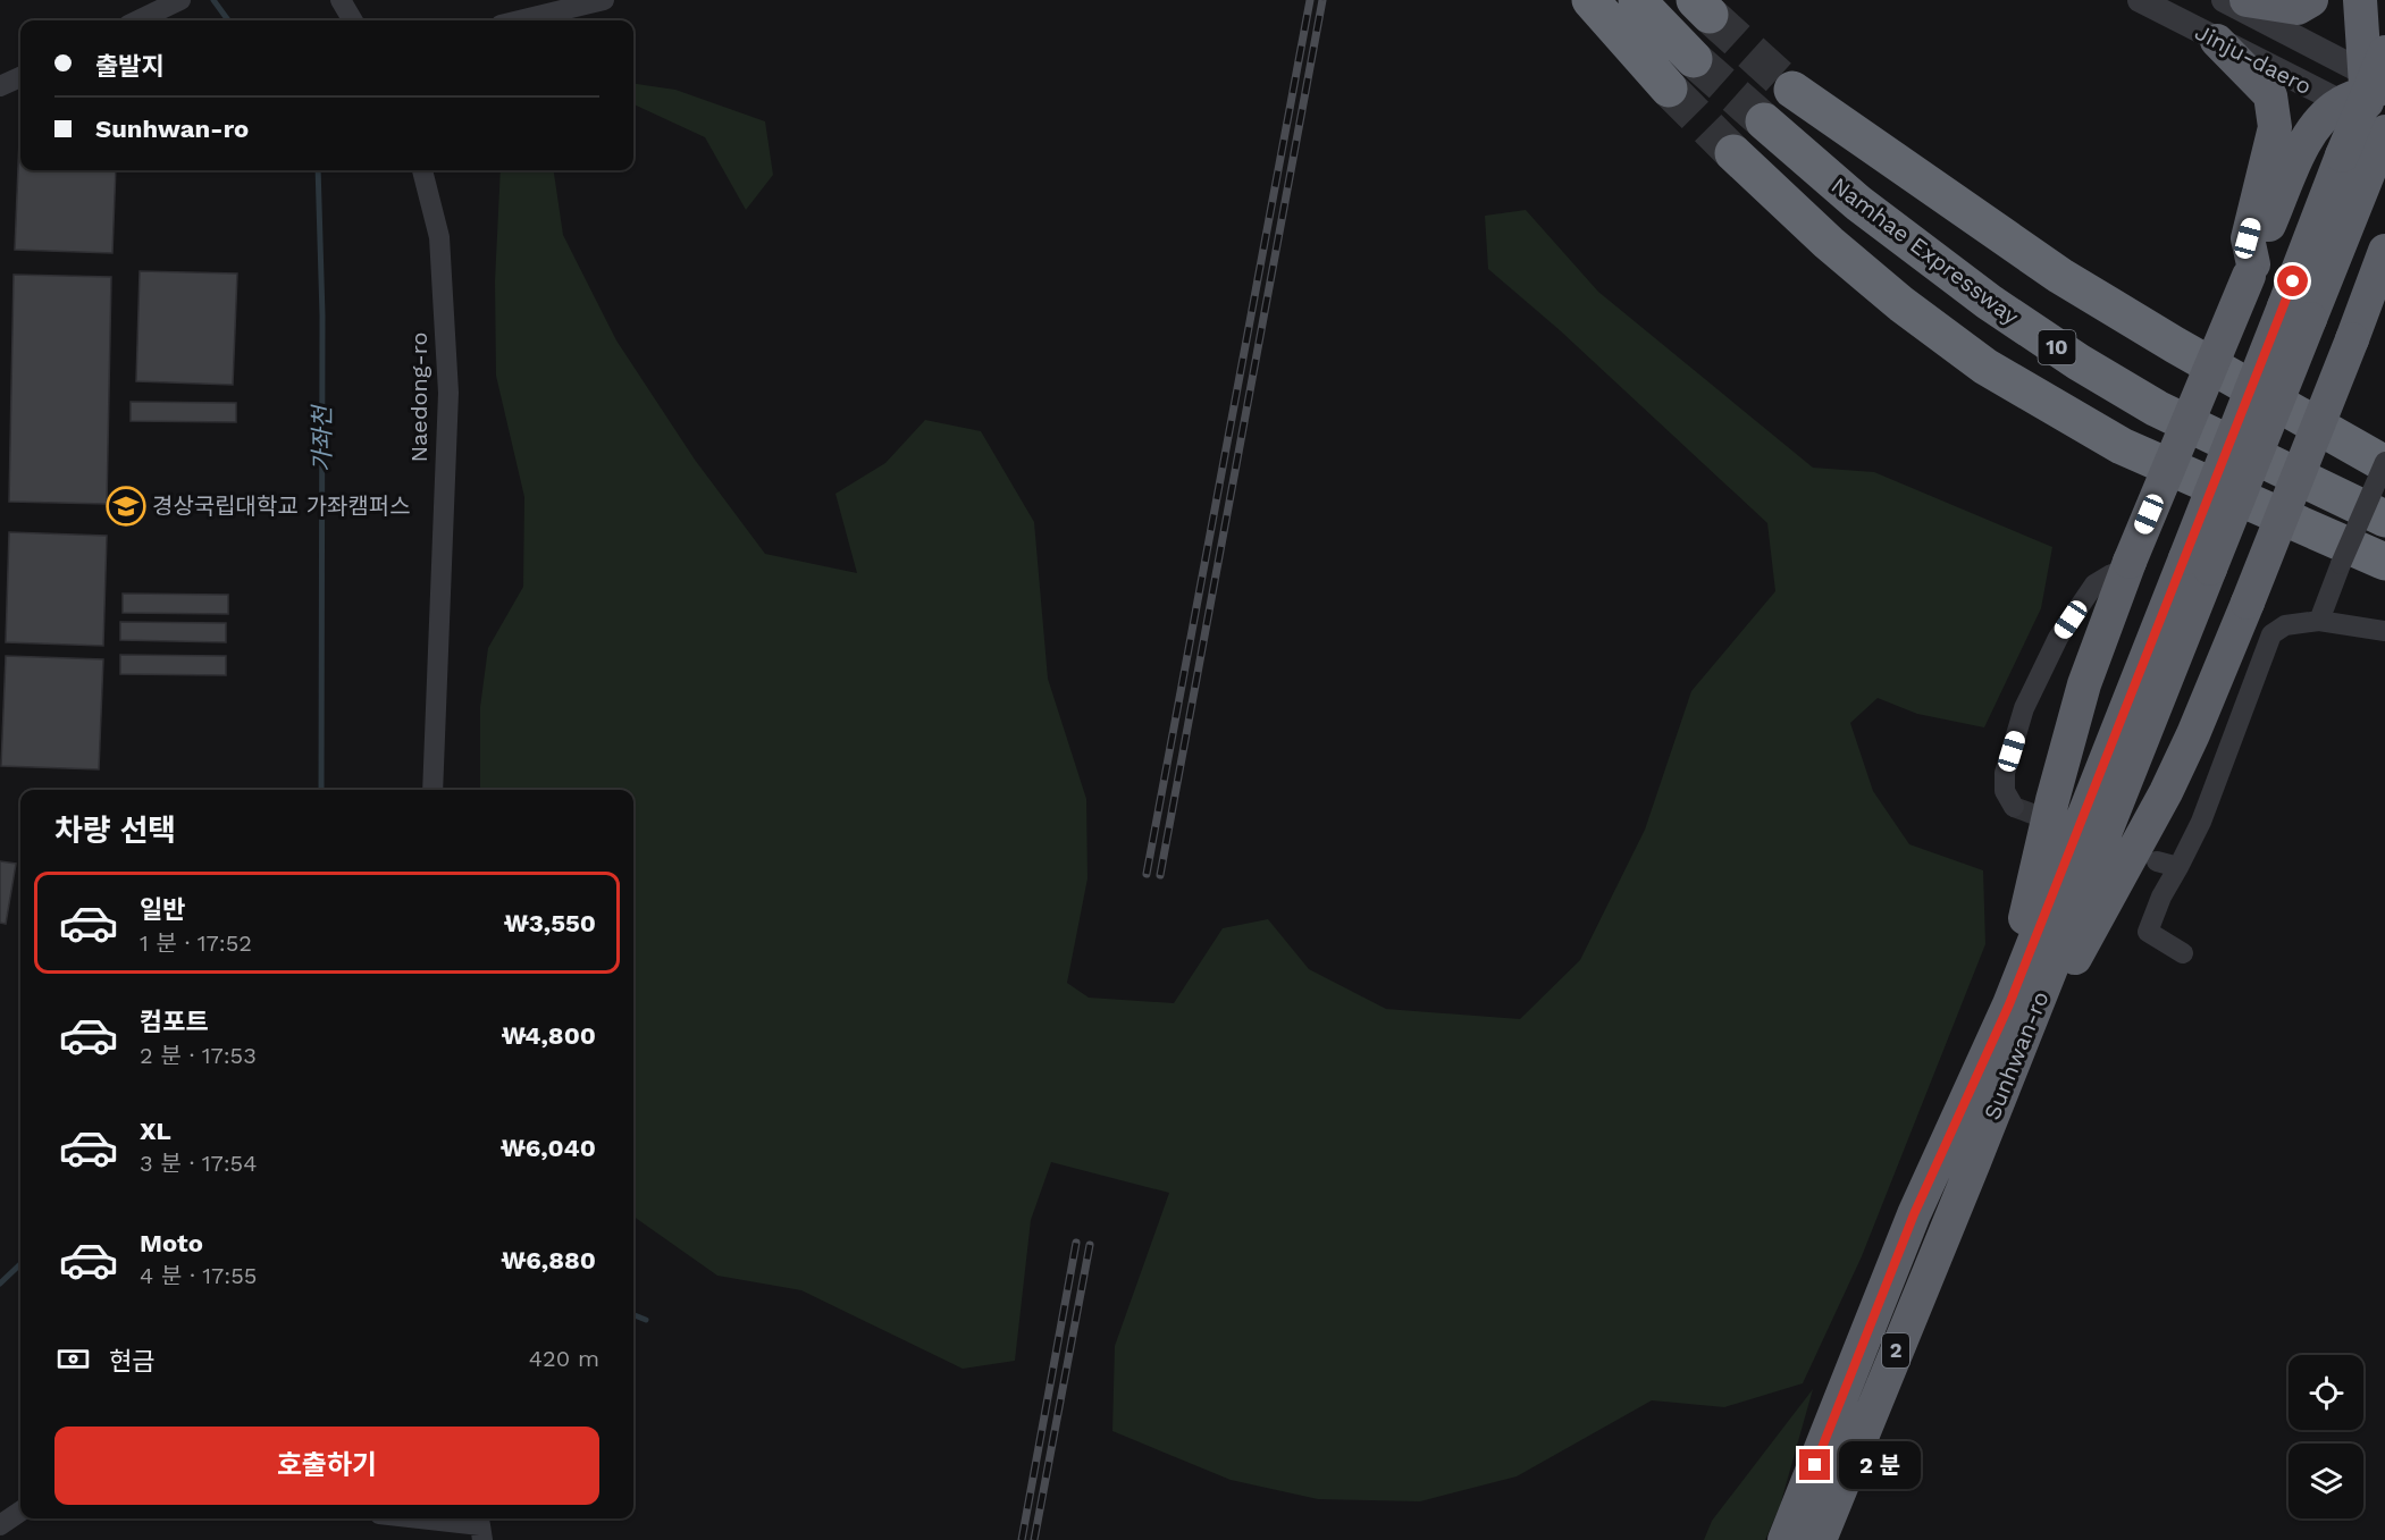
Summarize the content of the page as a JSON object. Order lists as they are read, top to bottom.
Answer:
{
  "streets": {
    "highway": [
      "Namhae Expressway",
      "10",
      "Sunhwan-ro",
      "2"
    ],
    "street": ["Jinju-daero", "Naedong-ro"]
  },
  "water": ["가좌천"],
  "places": {
    "school or university": ["경상국립대학교 가좌캠퍼스"]
  },
  "page": {
    "banner": ["출발지", "Sunhwan-ro"],
    "heading": "차량 선택",
    "list": [
      {
        "name": "일반",
        "note": "1 분 · 17:52",
        "value": "₩3,550"
      },
      {
        "name": "컴포트",
        "note": "2 분 · 17:53",
        "value": "₩4,800"
      },
      {
        "name": "XL",
        "note": "3 분 · 17:54",
        "value": "₩6,040"
      },
      {
        "name": "Moto",
        "note": "4 분 · 17:55",
        "value": "₩6,880"
      }
    ],
    "pay": ["현금", "420 m"],
    "buttons": "호출하기",
    "bubble": "2 분"
  }
}
